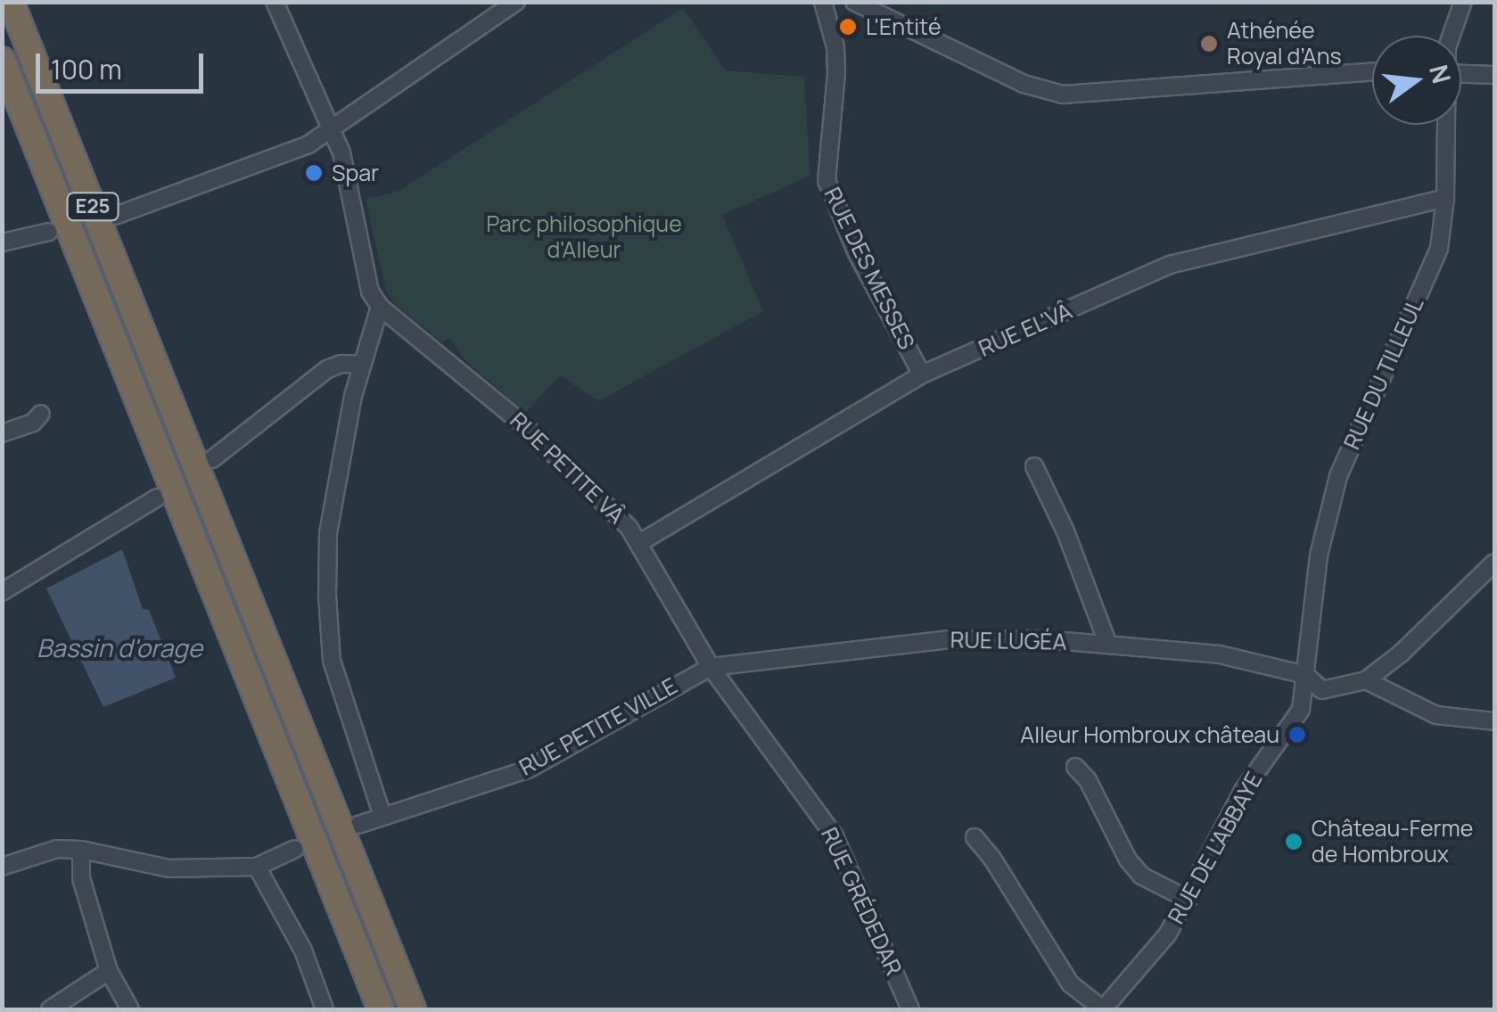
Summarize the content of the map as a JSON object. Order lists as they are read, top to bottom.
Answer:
{
  "streets": {
    "highway": ["E25"],
    "street": [
      "RUE DES MESSES",
      "RUE EL'VÂ",
      "RUE DU TILLEUL",
      "RUE PETITE VÂ",
      "RUE LUGÉA",
      "RUE PETITE VILLE",
      "RUE DE L'ABBAYE",
      "RUE GRÉDEDAR"
    ]
  },
  "crossings": [
    ["RUE DES MESSES", "RUE EL'VÂ"],
    ["RUE EL'VÂ", "RUE DU TILLEUL"],
    ["RUE EL'VÂ", "RUE PETITE VÂ"],
    ["RUE DU TILLEUL", "RUE LUGÉA"],
    ["RUE DU TILLEUL", "RUE DE L'ABBAYE"],
    ["RUE PETITE VÂ", "RUE LUGÉA"],
    ["RUE PETITE VÂ", "RUE PETITE VILLE"],
    ["RUE PETITE VÂ", "RUE GRÉDEDAR"],
    ["RUE LUGÉA", "RUE PETITE VILLE"],
    ["RUE LUGÉA", "RUE DE L'ABBAYE"],
    ["RUE LUGÉA", "RUE GRÉDEDAR"],
    ["RUE PETITE VILLE", "RUE GRÉDEDAR"]
  ],
  "water": ["Bassin d'orage"],
  "parks": ["Parc philosophique d'Alleur"],
  "places": [
    "L'Entité",
    "Athénée Royal d’Ans",
    "Spar",
    "Alleur Hombroux château",
    "Château-Ferme de Hombroux"
  ],
  "scale_bar": "100 m",
  "north": "right"
}
